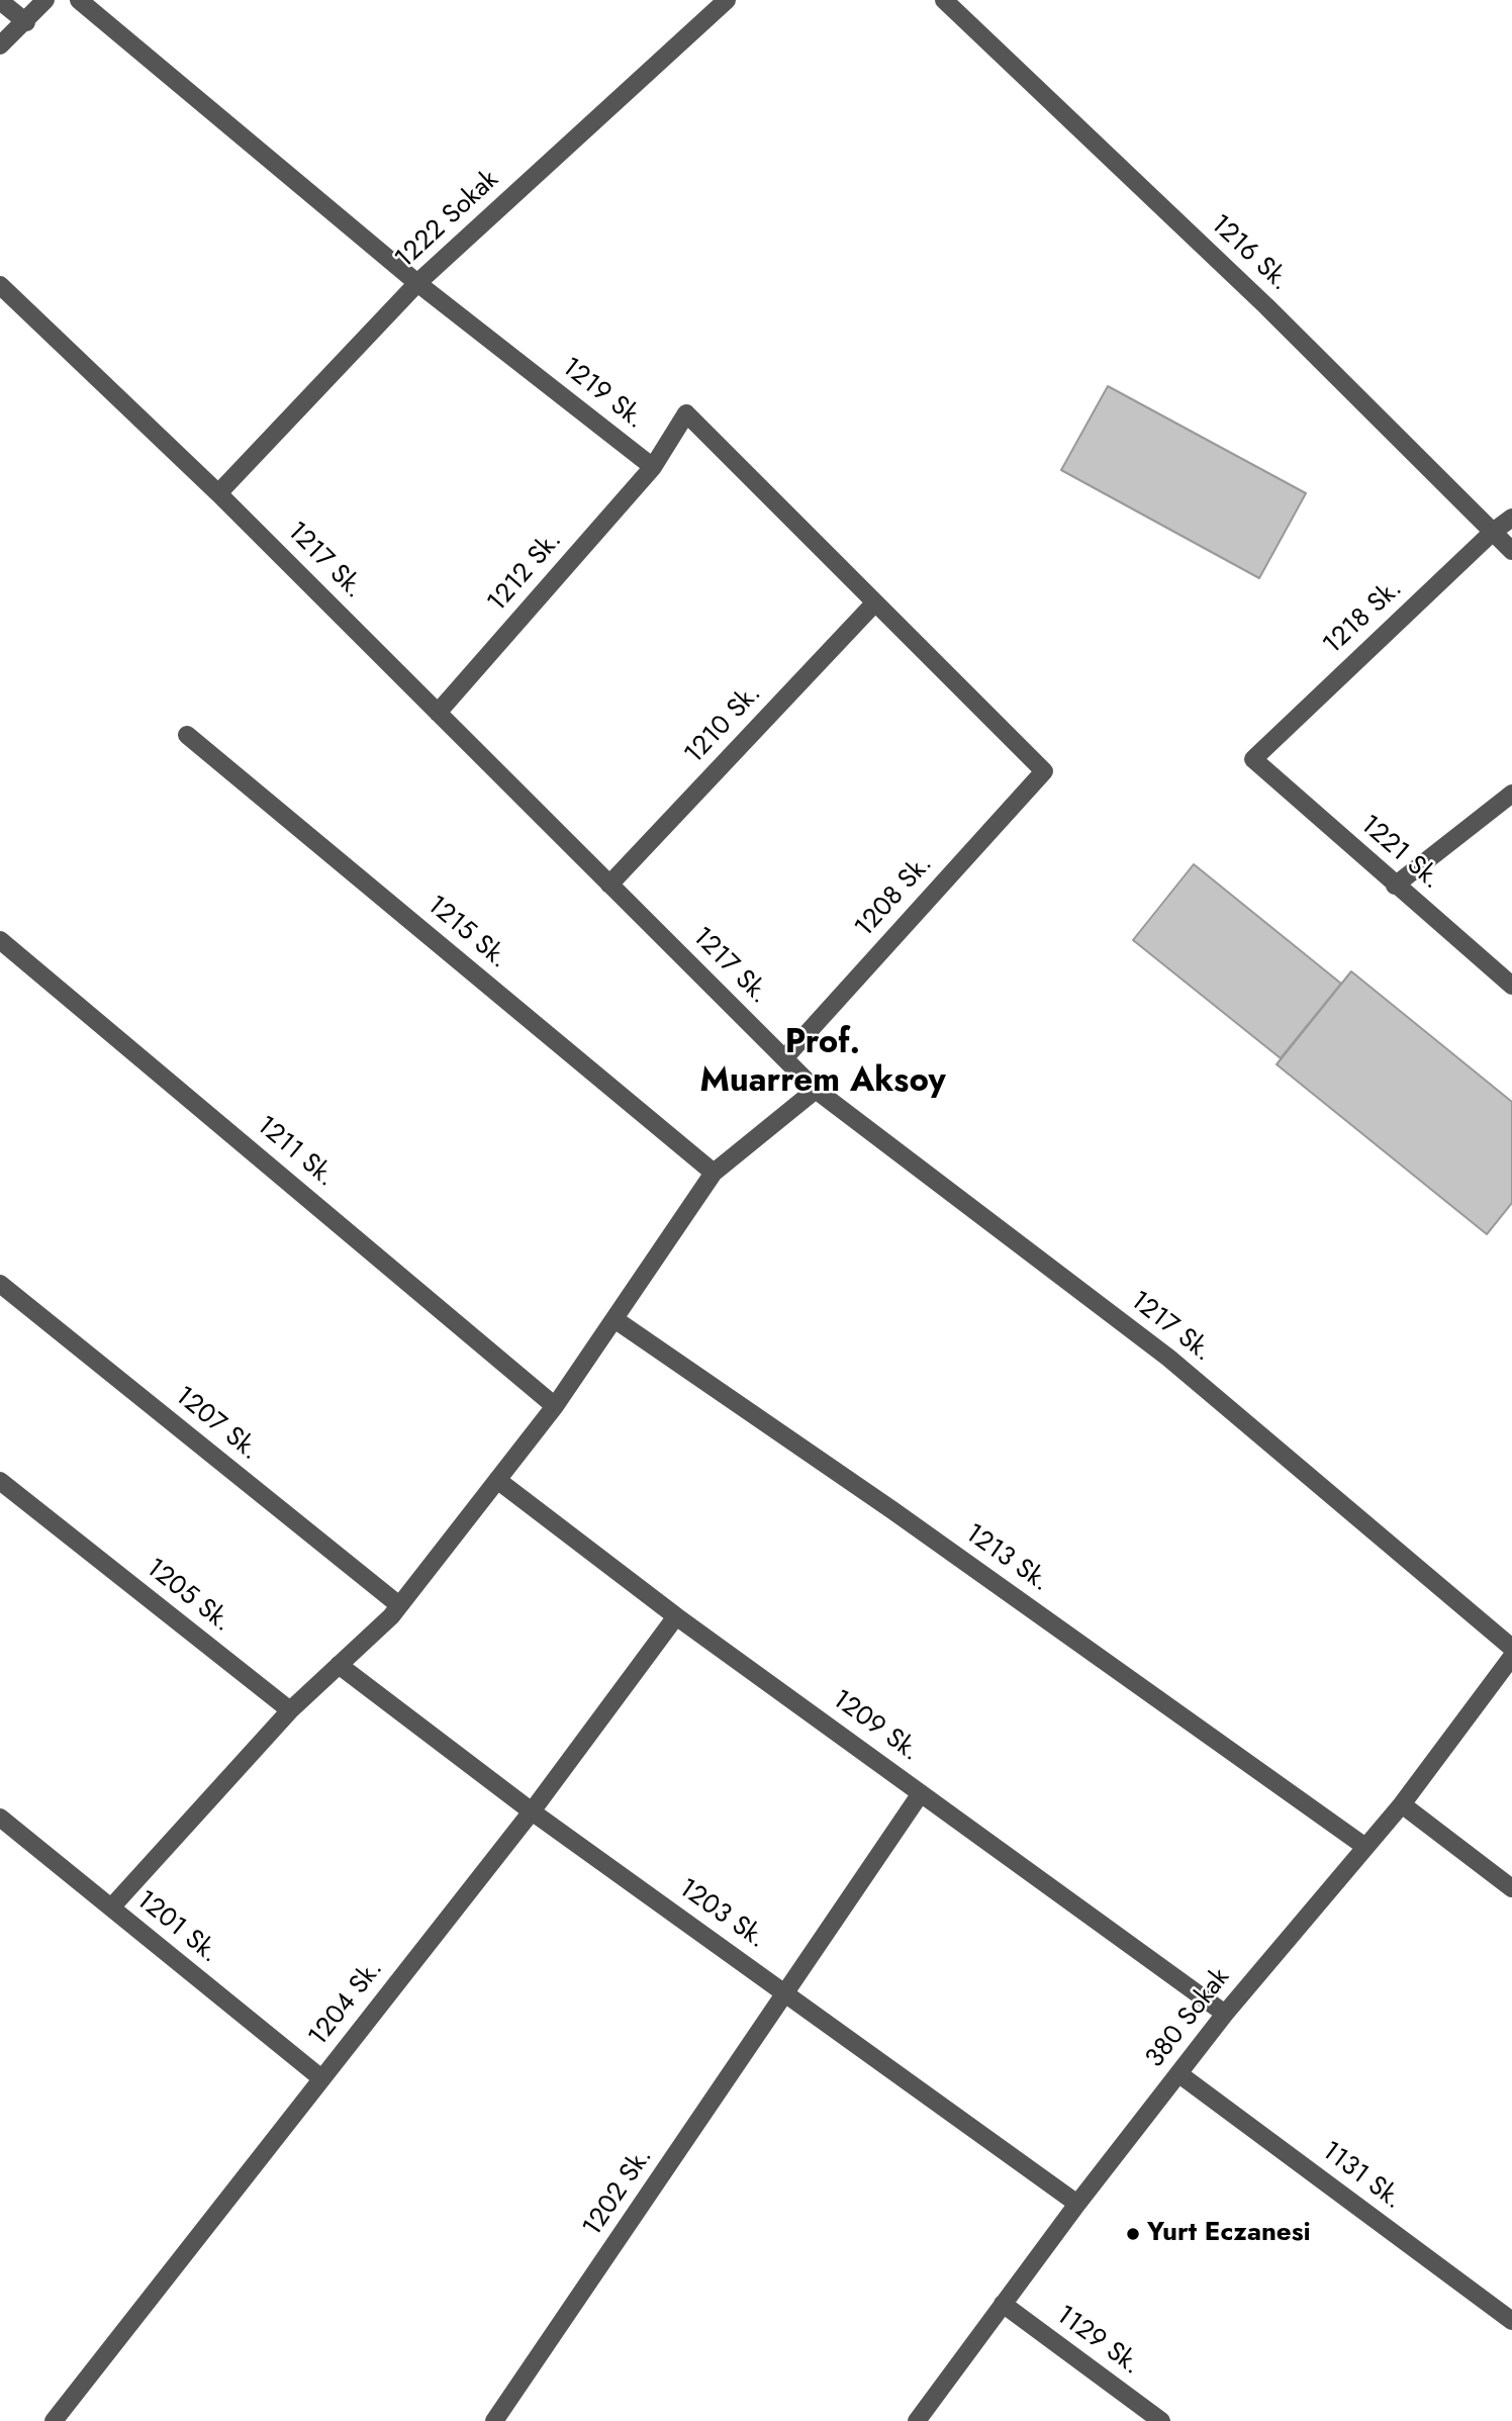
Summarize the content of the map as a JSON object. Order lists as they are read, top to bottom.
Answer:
{
  "streets": {
    "street": [
      "1222 Sokak",
      "1216 Sk.",
      "1219 Sk.",
      "1217 Sk.",
      "1212 Sk.",
      "1218 Sk.",
      "1210 Sk.",
      "1221 Sk.",
      "1208 Sk.",
      "1215 Sk.",
      "1211 Sk.",
      "1207 Sk.",
      "1213 Sk.",
      "1205 Sk.",
      "1209 Sk.",
      "1203 Sk.",
      "1201 Sk.",
      "1204 Sk.",
      "380 Sokak",
      "1131 Sk.",
      "1202 Sk.",
      "1129 Sk."
    ]
  },
  "crossings": [
    ["1222 Sokak", "1219 Sk."],
    ["1222 Sokak", "1217 Sk."],
    ["1216 Sk.", "1218 Sk."],
    ["1219 Sk.", "1212 Sk."],
    ["1219 Sk.", "1210 Sk."],
    ["1219 Sk.", "1208 Sk."],
    ["1217 Sk.", "1212 Sk."],
    ["1217 Sk.", "1210 Sk."],
    ["1217 Sk.", "1208 Sk."],
    ["1218 Sk.", "1221 Sk."],
    ["1213 Sk.", "380 Sokak"],
    ["1209 Sk.", "1204 Sk."],
    ["1209 Sk.", "380 Sokak"],
    ["1209 Sk.", "1202 Sk."],
    ["1203 Sk.", "1204 Sk."],
    ["1203 Sk.", "380 Sokak"],
    ["1203 Sk.", "1202 Sk."],
    ["1201 Sk.", "1204 Sk."],
    ["380 Sokak", "1131 Sk."],
    ["380 Sokak", "1129 Sk."]
  ],
  "districts": ["Prof. Muarrem Aksoy"],
  "places": ["Yurt Eczanesi"]
}
